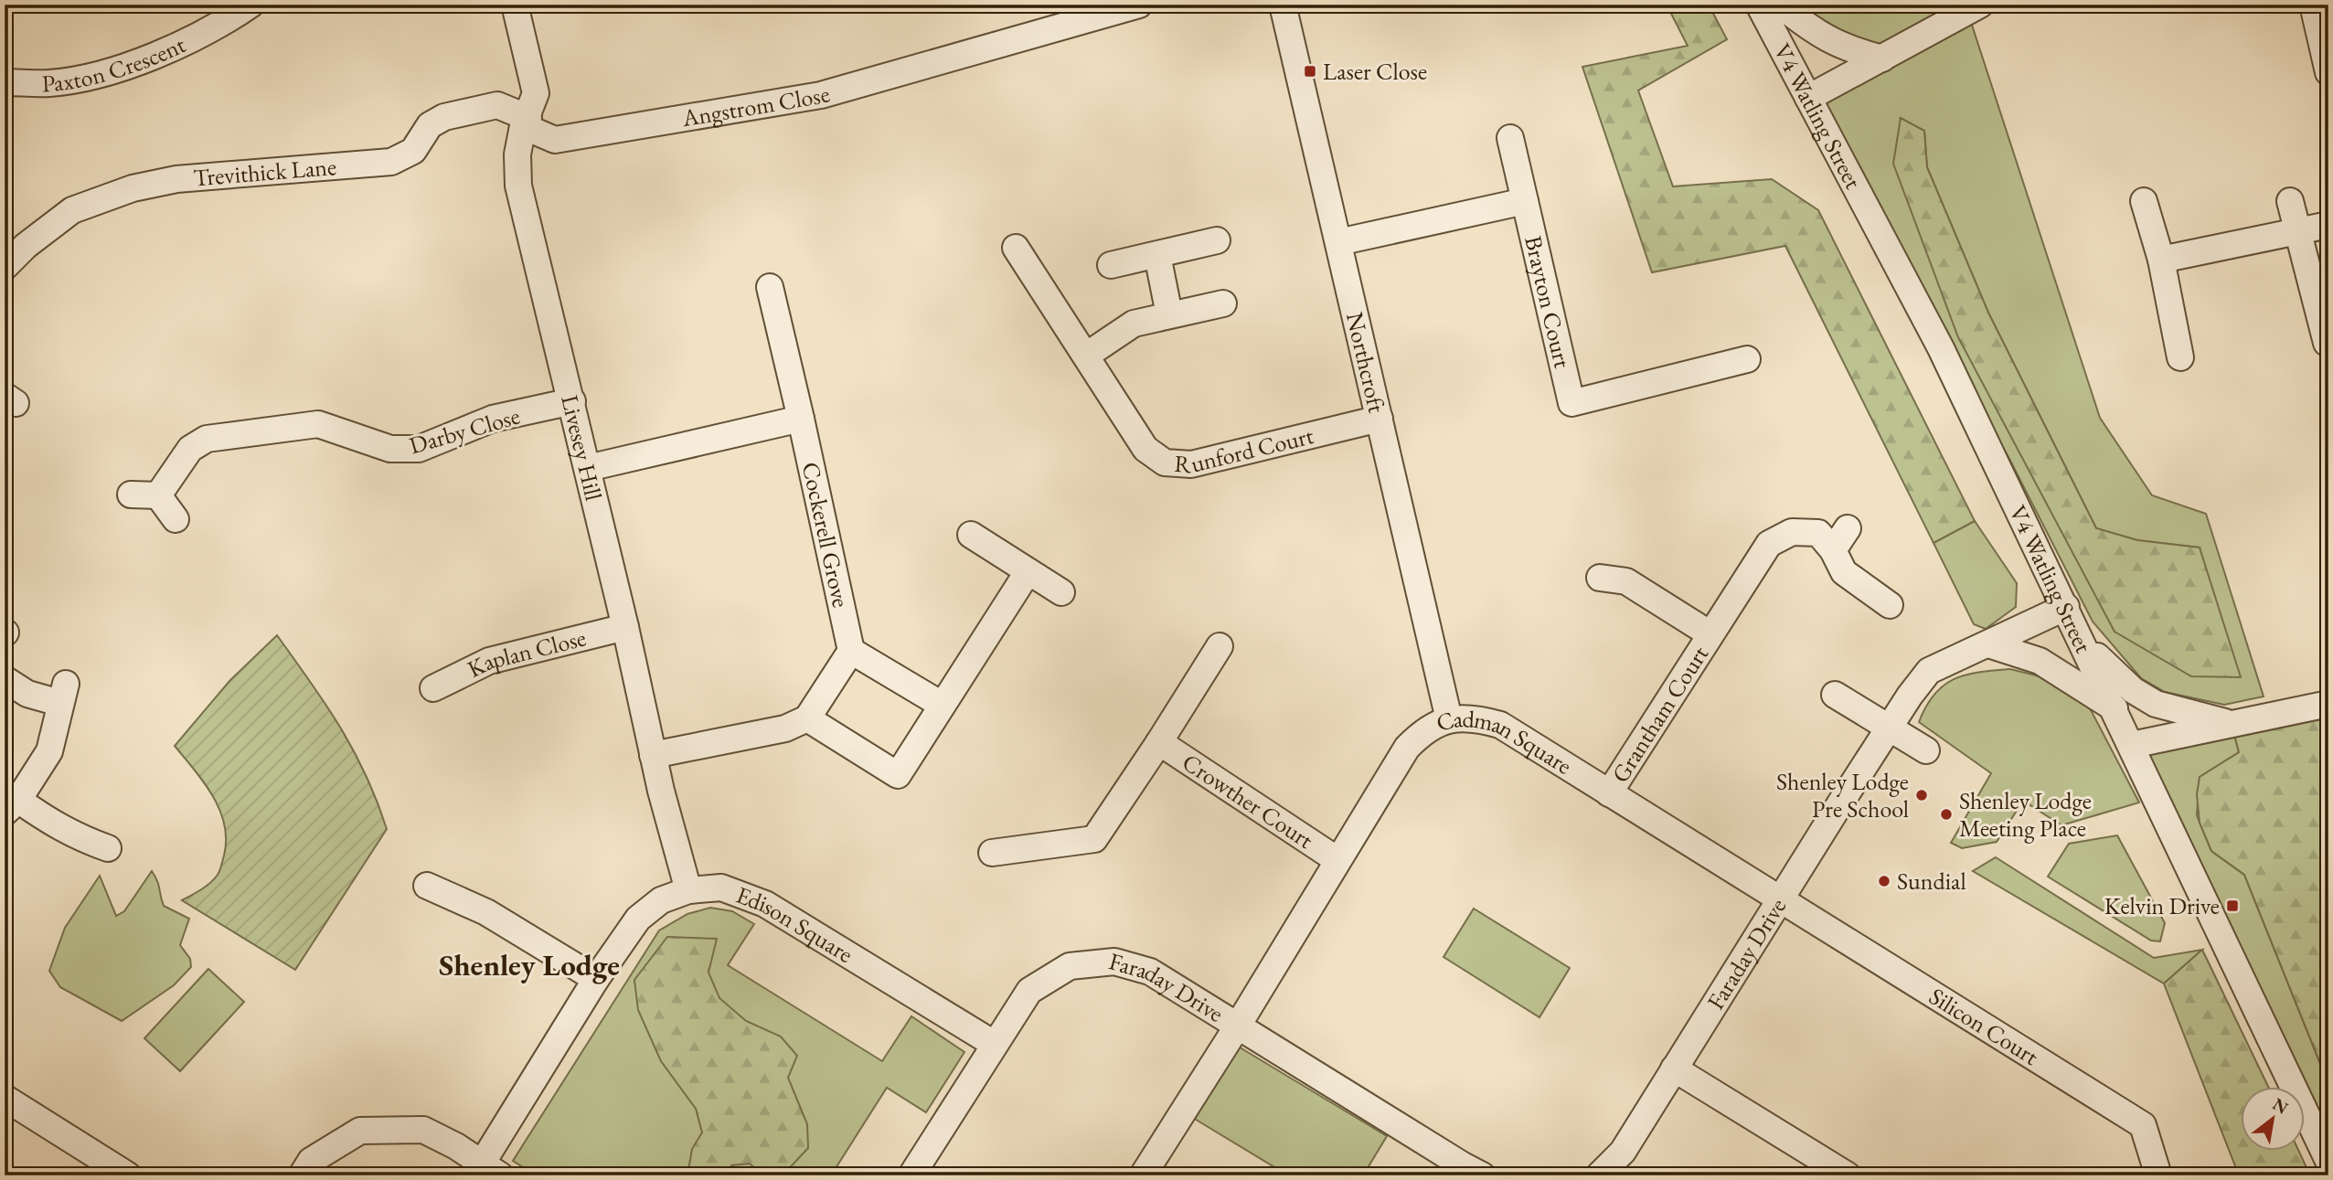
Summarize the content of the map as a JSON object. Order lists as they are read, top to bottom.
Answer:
{
  "streets": {
    "street": [
      "Paxton Crescent",
      "Angstrom Close",
      "V4 Watling Street",
      "Trevithick Lane",
      "Brayton Court",
      "Northcroft",
      "Darby Close",
      "Livesey Hill",
      "Runford Court",
      "Cockerell Grove",
      "Kaplan Close",
      "Grantham Court",
      "Cadman Square",
      "Crowther Court",
      "Edison Square",
      "Faraday Drive",
      "Silicon Court"
    ]
  },
  "crossings": [
    ["Angstrom Close", "Trevithick Lane"],
    ["Angstrom Close", "Livesey Hill"],
    ["V4 Watling Street", "Faraday Drive"],
    ["Trevithick Lane", "Livesey Hill"],
    ["Northcroft", "Runford Court"],
    ["Northcroft", "Cadman Square"],
    ["Darby Close", "Livesey Hill"],
    ["Livesey Hill", "Kaplan Close"],
    ["Livesey Hill", "Edison Square"],
    ["Grantham Court", "Cadman Square"],
    ["Cadman Square", "Crowther Court"],
    ["Cadman Square", "Faraday Drive"],
    ["Cadman Square", "Silicon Court"],
    ["Edison Square", "Faraday Drive"],
    ["Faraday Drive", "Silicon Court"]
  ],
  "districts": ["Shenley Lodge"],
  "places": {
    "transit": ["Laser Close", "Kelvin Drive"],
    "other": ["Shenley Lodge Pre School", "Shenley Lodge Meeting Place", "Sundial"]
  },
  "north": "top right"
}
